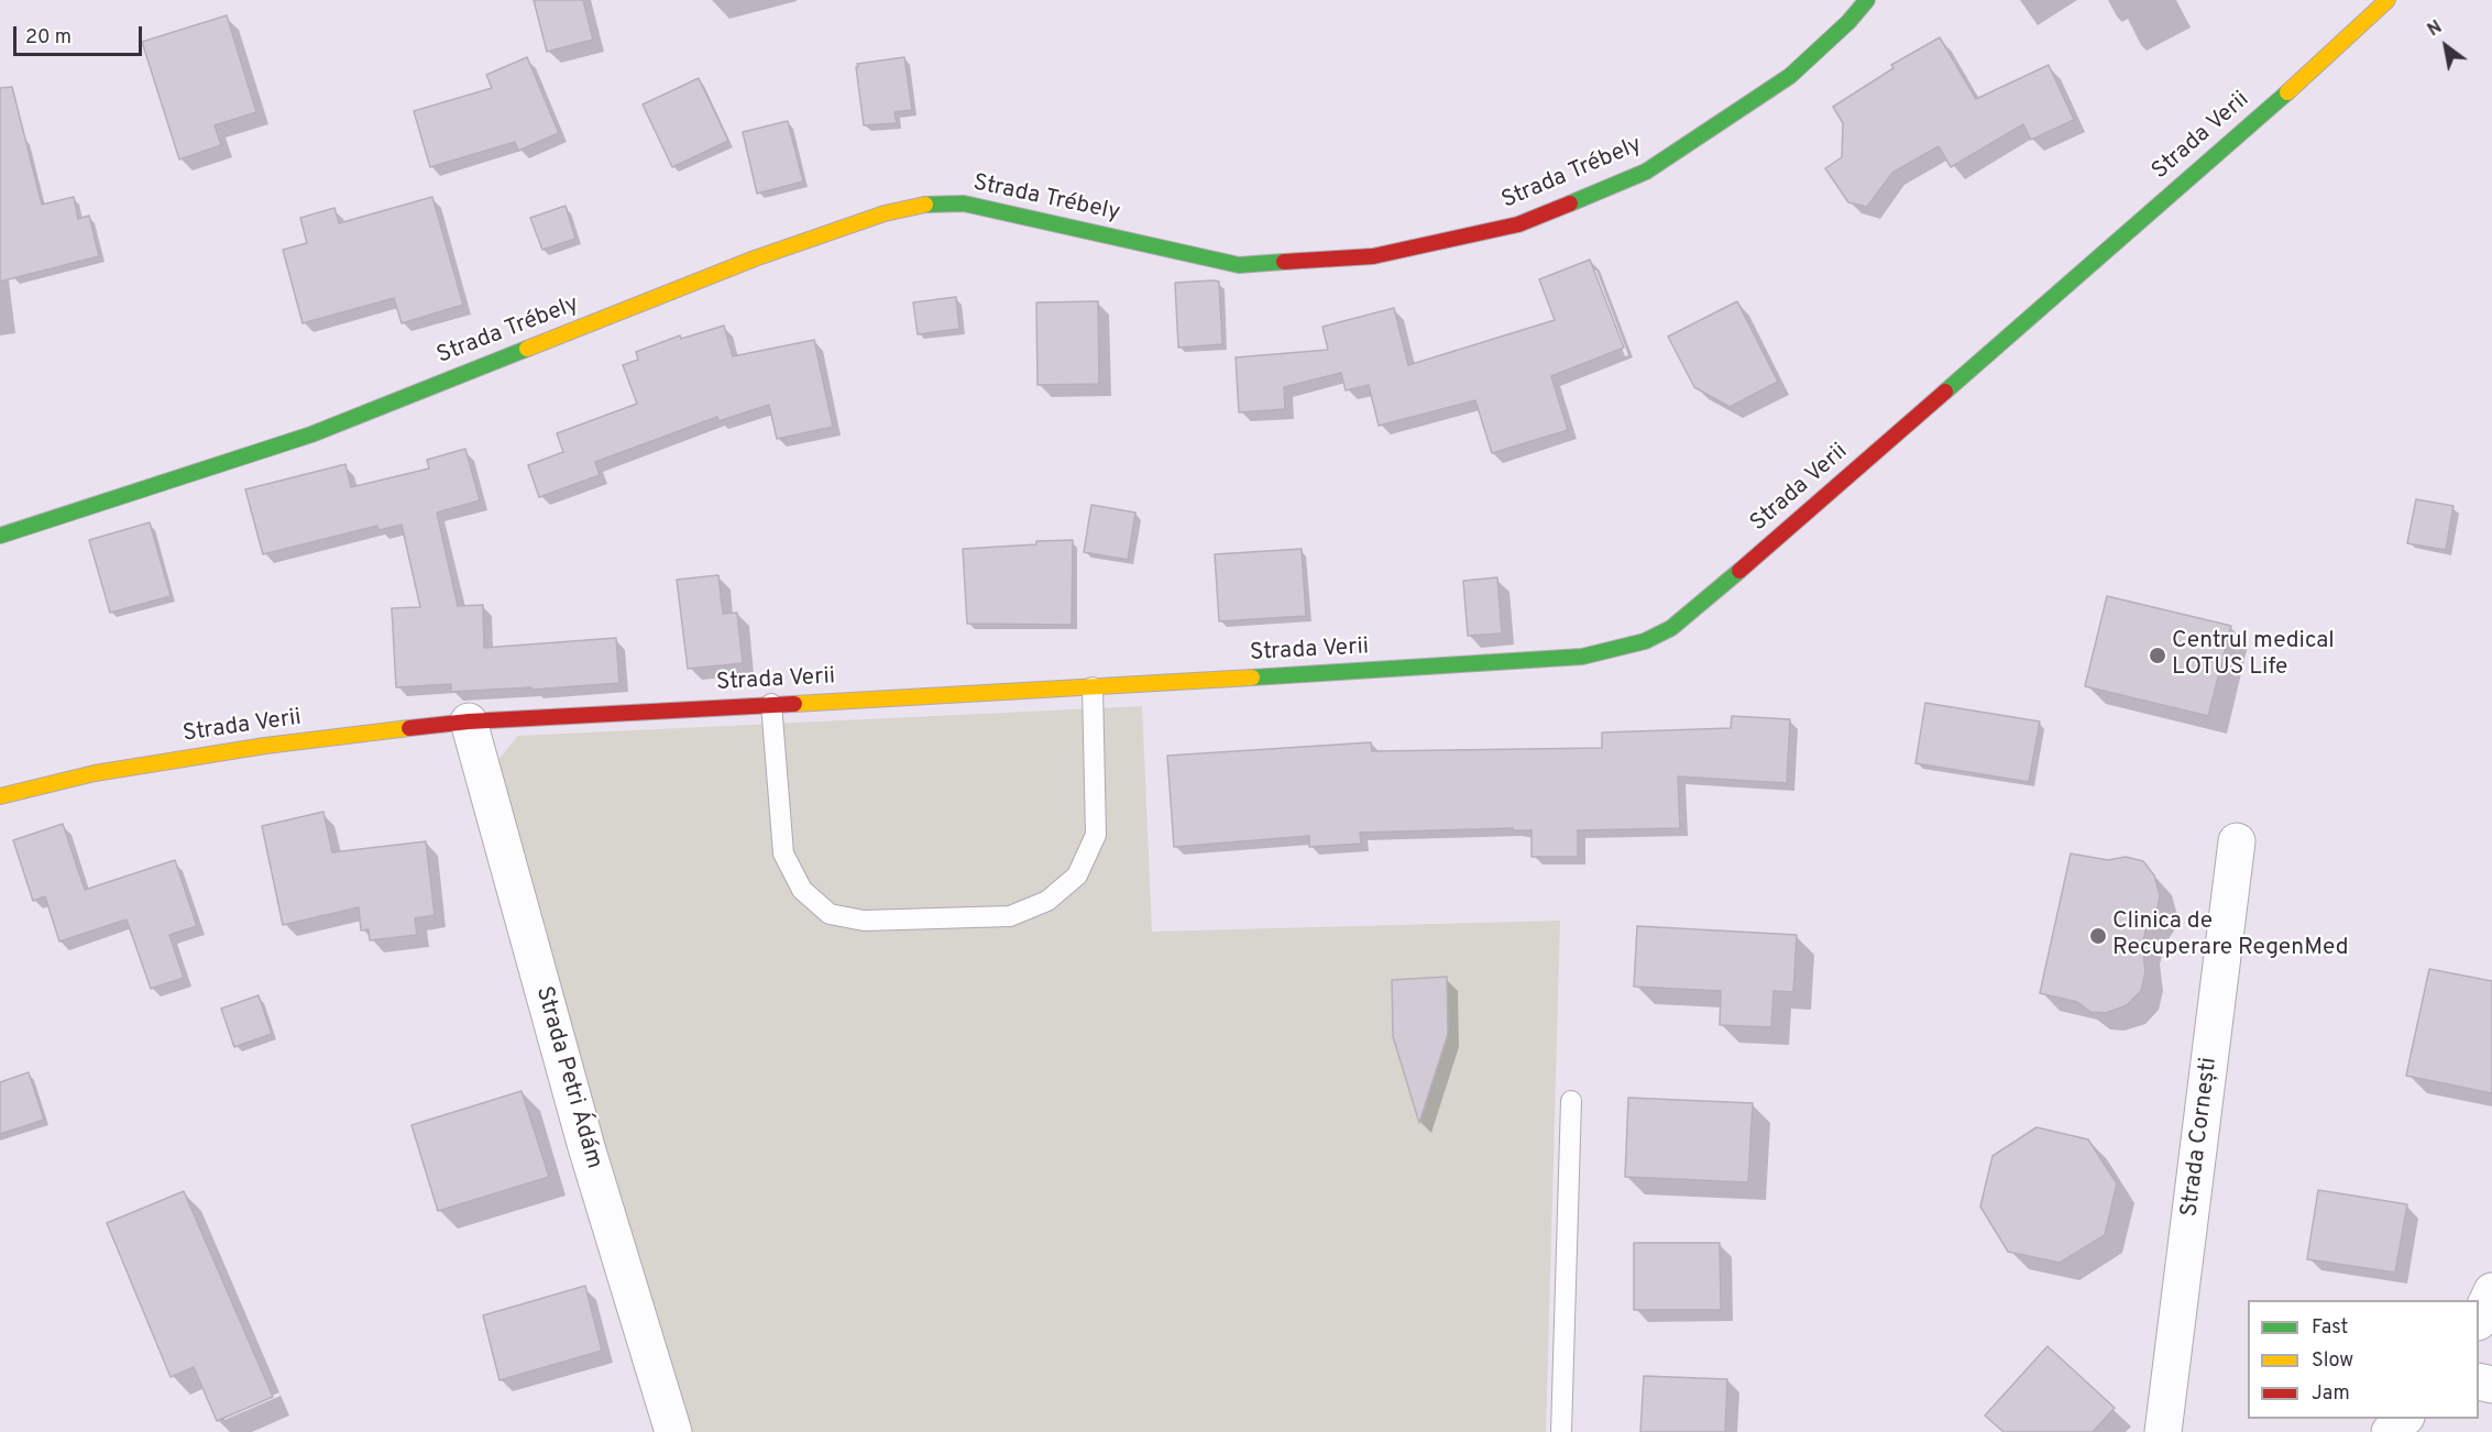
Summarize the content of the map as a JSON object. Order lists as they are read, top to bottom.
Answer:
{
  "streets": {
    "street": [
      "Strada Verii",
      "Strada Trébely",
      "Strada Petri Ádám",
      "Strada Cornești"
    ]
  },
  "crossings": [
    ["Strada Verii", "Strada Petri Ádám"]
  ],
  "places": ["Centrul medical LOTUS Life", "Clinica de Recuperare RegenMed"],
  "legend": ["Fast", "Slow", "Jam"],
  "scale_bar": "20 m",
  "north": "top left"
}
